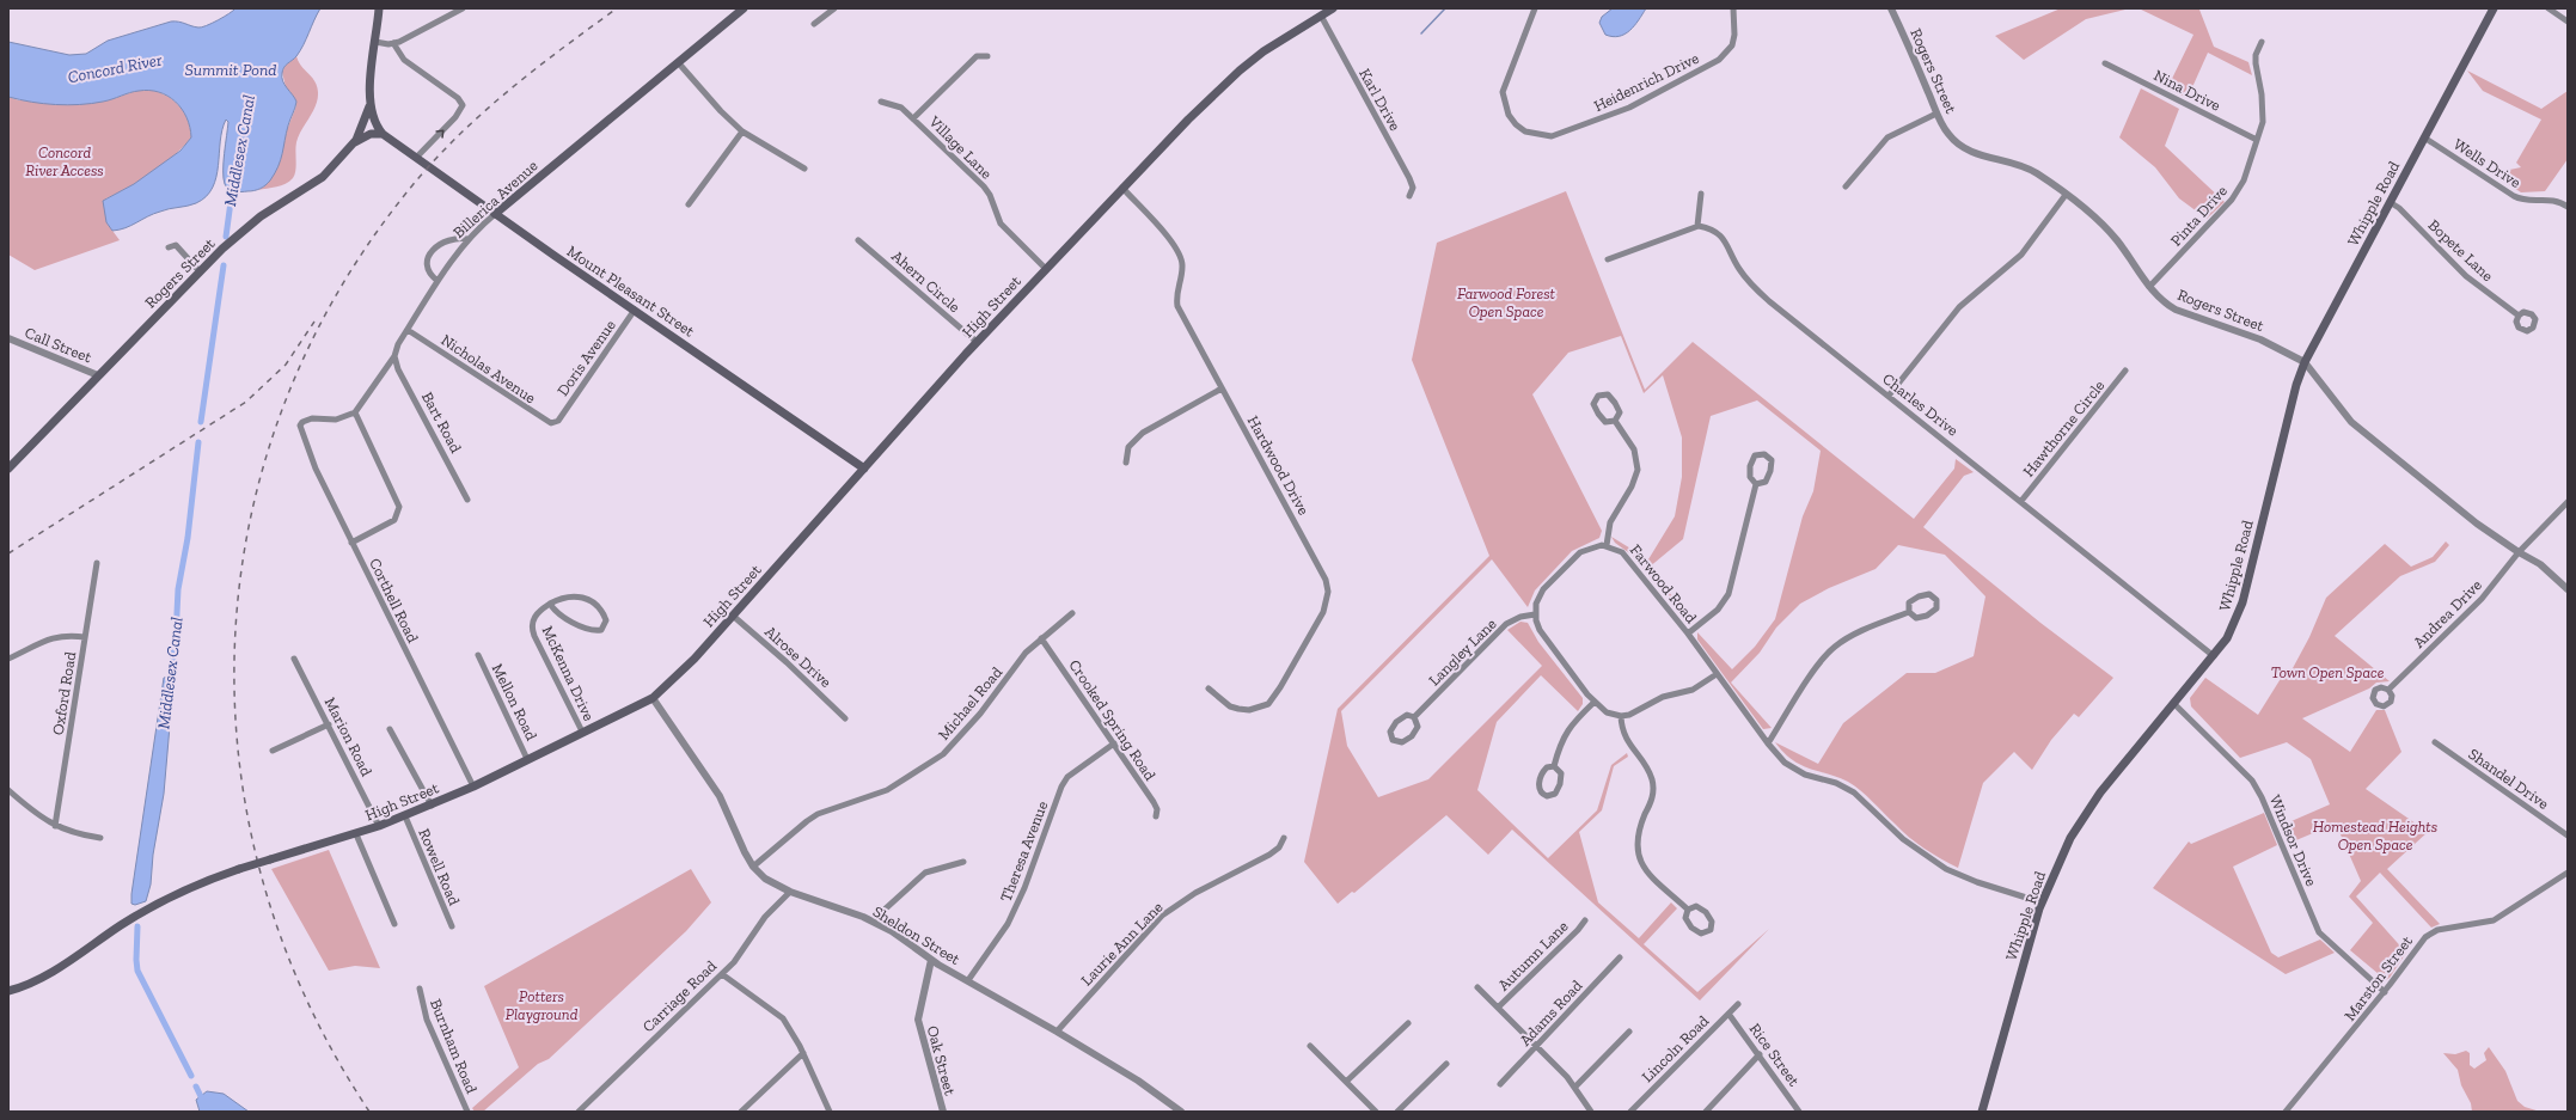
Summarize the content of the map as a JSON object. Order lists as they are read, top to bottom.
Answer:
{
  "streets": {
    "main road": [
      "Rogers Street",
      "Billerica Avenue",
      "Whipple Road",
      "Mount Pleasant Street",
      "High Street"
    ],
    "street": [
      "Heidenrich Drive",
      "Nina Drive",
      "Karl Drive",
      "Village Lane",
      "Wells Drive",
      "Pinta Drive",
      "Bopete Lane",
      "Ahern Circle",
      "Call Street",
      "Doris Avenue",
      "Nicholas Avenue",
      "Charles Drive",
      "Bart Road",
      "Hawthorne Circle",
      "Hardwood Drive",
      "Farwood Road",
      "Corthell Road",
      "Andrea Drive",
      "Langley Lane",
      "Alrose Drive",
      "McKenna Drive",
      "Oxford Road",
      "Mellon Road",
      "Michael Road",
      "Crooked Spring Road",
      "Marion Road",
      "Shandel Drive",
      "Windsor Drive",
      "Theresa Avenue",
      "Rowell Road",
      "Sheldon Street",
      "Laurie Ann Lane",
      "Autumn Lane",
      "Marston Street",
      "Carriage Road",
      "Adams Road",
      "Burnham Road",
      "Lincoln Road",
      "Rice Street",
      "Oak Street"
    ]
  },
  "crossings": [
    ["Rogers Street", "Whipple Road"],
    ["Rogers Street", "Pinta Drive"],
    ["Rogers Street", "Mount Pleasant Street"],
    ["Rogers Street", "Call Street"],
    ["Rogers Street", "Andrea Drive"],
    ["Nina Drive", "Pinta Drive"],
    ["Karl Drive", "High Street"],
    ["Village Lane", "High Street"],
    ["Wells Drive", "Whipple Road"],
    ["Billerica Avenue", "Mount Pleasant Street"],
    ["Billerica Avenue", "Nicholas Avenue"],
    ["Billerica Avenue", "Bart Road"],
    ["Billerica Avenue", "Corthell Road"],
    ["Whipple Road", "Bopete Lane"],
    ["Whipple Road", "Charles Drive"],
    ["Whipple Road", "Farwood Road"],
    ["Whipple Road", "Windsor Drive"],
    ["Ahern Circle", "High Street"],
    ["Mount Pleasant Street", "High Street"],
    ["Mount Pleasant Street", "Doris Avenue"],
    ["High Street", "Hardwood Drive"],
    ["High Street", "Corthell Road"],
    ["High Street", "Alrose Drive"],
    ["High Street", "McKenna Drive"],
    ["High Street", "Mellon Road"],
    ["High Street", "Marion Road"],
    ["High Street", "Rowell Road"],
    ["High Street", "Sheldon Street"],
    ["Doris Avenue", "Nicholas Avenue"],
    ["Charles Drive", "Hawthorne Circle"],
    ["Farwood Road", "Langley Lane"],
    ["Michael Road", "Crooked Spring Road"],
    ["Michael Road", "Sheldon Street"],
    ["Crooked Spring Road", "Theresa Avenue"],
    ["Windsor Drive", "Marston Street"],
    ["Theresa Avenue", "Sheldon Street"],
    ["Sheldon Street", "Laurie Ann Lane"],
    ["Sheldon Street", "Carriage Road"],
    ["Sheldon Street", "Oak Street"],
    ["Lincoln Road", "Rice Street"]
  ],
  "water": ["Concord River", "Summit Pond", "Middlesex Canal"],
  "parks": [
    "Concord River Access",
    "Farwood Forest Open Space",
    "Town Open Space",
    "Homestead Heights Open Space",
    "Potters Playground"
  ]
}
